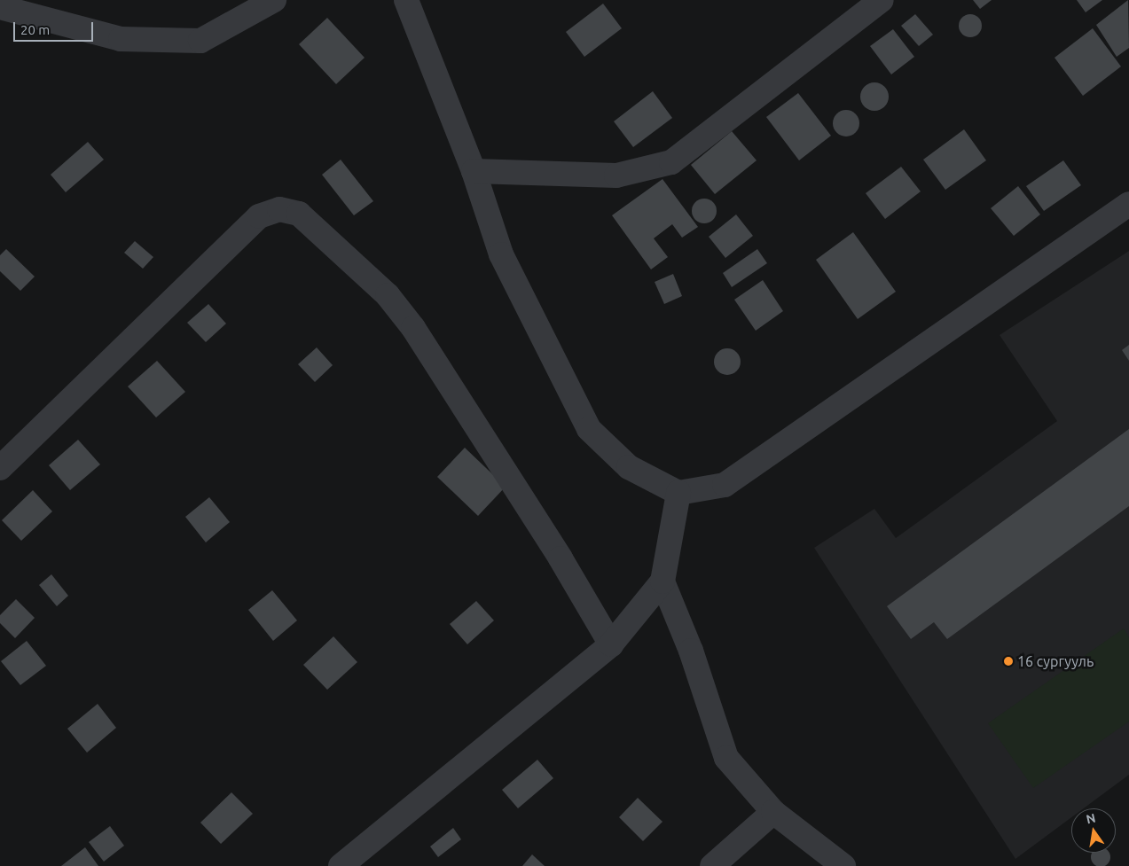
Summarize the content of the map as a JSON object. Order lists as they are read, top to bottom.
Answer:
{
  "places": ["16 сургууль"],
  "scale_bar": "20 m",
  "north": "top"
}
